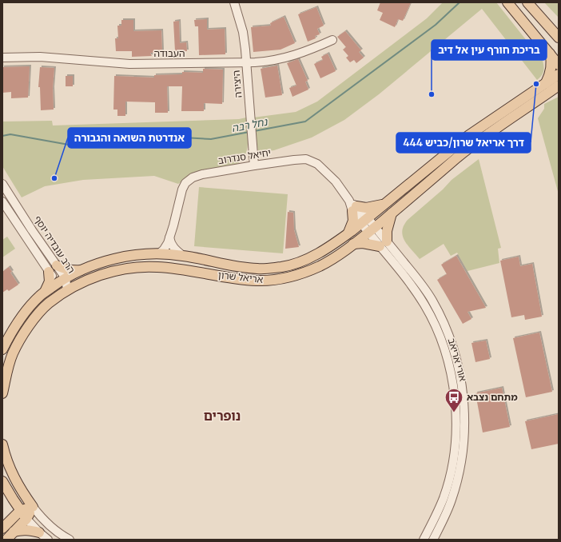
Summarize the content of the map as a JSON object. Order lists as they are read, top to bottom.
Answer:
{
  "streets": {
    "main road": ["אריאל שרון"],
    "street": [
      "העבודה",
      "היצירה",
      "יחיאל סנדרוב",
      "הרב עובדיה יוסף",
      "אורי אריאב"
    ]
  },
  "crossings": [
    ["העבודה", "היצירה"],
    ["היצירה", "יחיאל סנדרוב"],
    ["יחיאל סנדרוב", "אריאל שרון"],
    ["יחיאל סנדרוב", "אורי אריאב"],
    ["הרב עובדיה יוסף", "אריאל שרון"],
    ["אריאל שרון", "אורי אריאב"]
  ],
  "districts": ["נופרים"],
  "water": ["נחל רבה"],
  "places": {
    "other": ["דרך אריאל שרון/כביש 444", "בריכת חורף עין אל דיב", "אנדרטת השואה והגבורה"],
    "bus stop": ["מתחם נצבא"]
  }
}
